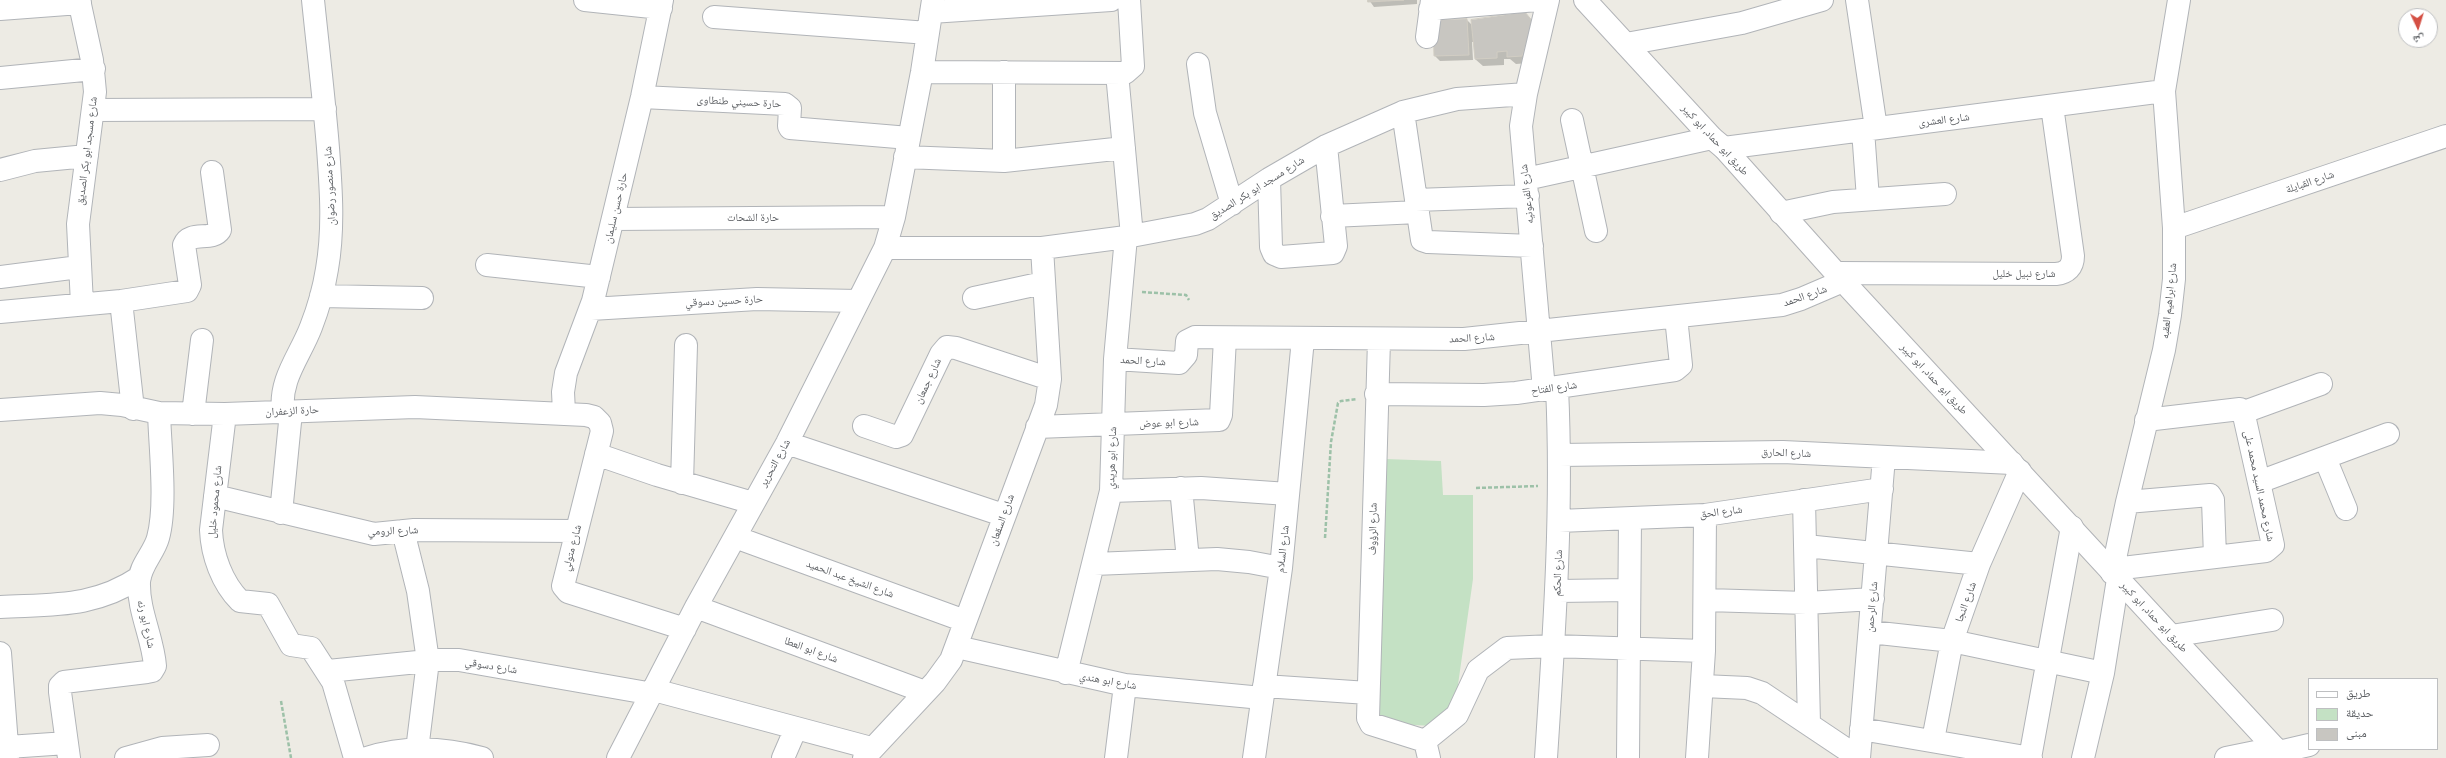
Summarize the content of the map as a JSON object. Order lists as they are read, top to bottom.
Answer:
{
  "streets": {
    "street": [
      "حارة حسيني طنطاوى",
      "شارع العشرى",
      "طريق ابو حماد, ابو كبير",
      "شارع مسجد ابو بكر الصديق",
      "شارع القبايلة",
      "شارع منصور رضوان",
      "شارع الفرعونيه",
      "حارة حسن سليمان",
      "حارة الشحات",
      "شارع نبيل خليل",
      "شارع الحمد",
      "حارة حسين دسوقي",
      "شارع ابراهيم العقبه",
      "شارع جمعان",
      "شارع الفتاح",
      "حارة الزعفران",
      "شارع ابو عوض",
      "شارع الحارق",
      "شارع ابو هريدي",
      "شارع التحرير",
      "شارع محمد السيد محمد على",
      "شارع محمود خليل",
      "شارع الحق",
      "شارع السقعان",
      "شارع الرؤوف",
      "شارع الرومي",
      "شارع متولي",
      "شارع السلام",
      "شارع الحكم",
      "شارع الشيخ عبد الحميد",
      "شارع النجا",
      "شارع الرحمن",
      "شارع ابو رنه",
      "شارع ابو العطا",
      "شارع دسوقي",
      "شارع ابو هندي"
    ]
  },
  "crossings": [
    ["حارة حسيني طنطاوى", "حارة حسن سليمان"],
    ["حارة حسيني طنطاوى", "شارع التحرير"],
    ["شارع العشرى", "طريق ابو حماد, ابو كبير"],
    ["شارع العشرى", "شارع الفرعونيه"],
    ["شارع العشرى", "شارع نبيل خليل"],
    ["شارع العشرى", "شارع ابراهيم العقبه"],
    ["طريق ابو حماد, ابو كبير", "شارع نبيل خليل"],
    ["طريق ابو حماد, ابو كبير", "شارع الحمد"],
    ["طريق ابو حماد, ابو كبير", "شارع ابراهيم العقبه"],
    ["طريق ابو حماد, ابو كبير", "شارع الحارق"],
    ["طريق ابو حماد, ابو كبير", "شارع محمد السيد محمد على"],
    ["طريق ابو حماد, ابو كبير", "شارع النجا"],
    ["شارع مسجد ابو بكر الصديق", "شارع الفرعونيه"],
    ["شارع مسجد ابو بكر الصديق", "شارع ابو هريدي"],
    ["شارع مسجد ابو بكر الصديق", "شارع التحرير"],
    ["شارع مسجد ابو بكر الصديق", "شارع السقعان"],
    ["شارع القبايلة", "شارع ابراهيم العقبه"],
    ["شارع منصور رضوان", "حارة الزعفران"],
    ["شارع منصور رضوان", "شارع الرومي"],
    ["شارع الفرعونيه", "شارع الحمد"],
    ["شارع الفرعونيه", "شارع الفتاح"],
    ["شارع الفرعونيه", "شارع الحكم"],
    ["حارة حسن سليمان", "حارة الشحات"],
    ["حارة حسن سليمان", "حارة حسين دسوقي"],
    ["حارة حسن سليمان", "حارة الزعفران"],
    ["حارة الشحات", "شارع التحرير"],
    ["شارع نبيل خليل", "شارع الحمد"],
    ["شارع الحمد", "شارع الفتاح"],
    ["شارع الحمد", "شارع ابو عوض"],
    ["شارع الحمد", "شارع ابو هريدي"],
    ["شارع الحمد", "شارع الرؤوف"],
    ["شارع الحمد", "شارع السلام"],
    ["حارة حسين دسوقي", "شارع التحرير"],
    ["شارع ابراهيم العقبه", "شارع محمد السيد محمد على"],
    ["شارع جمعان", "شارع السقعان"],
    ["شارع الفتاح", "شارع الرؤوف"],
    ["شارع الفتاح", "شارع الحكم"],
    ["حارة الزعفران", "شارع محمود خليل"],
    ["حارة الزعفران", "شارع متولي"],
    ["حارة الزعفران", "شارع ابو رنه"],
    ["شارع ابو عوض", "شارع ابو هريدي"],
    ["شارع ابو عوض", "شارع السقعان"],
    ["شارع الحارق", "شارع الحكم"],
    ["شارع الحارق", "شارع النجا"],
    ["شارع الحارق", "شارع الرحمن"],
    ["شارع ابو هريدي", "شارع ابو هندي"],
    ["شارع التحرير", "شارع متولي"],
    ["شارع التحرير", "شارع الشيخ عبد الحميد"],
    ["شارع التحرير", "شارع ابو العطا"],
    ["شارع التحرير", "شارع دسوقي"],
    ["شارع محمود خليل", "شارع الرومي"],
    ["شارع محمود خليل", "شارع دسوقي"],
    ["شارع الحق", "شارع الحكم"],
    ["شارع الحق", "شارع الرحمن"],
    ["شارع السقعان", "شارع الشيخ عبد الحميد"],
    ["شارع السقعان", "شارع ابو العطا"],
    ["شارع السقعان", "شارع دسوقي"],
    ["شارع السقعان", "شارع ابو هندي"],
    ["شارع الرؤوف", "شارع ابو هندي"],
    ["شارع الرومي", "شارع متولي"],
    ["شارع السلام", "شارع ابو هندي"]
  ],
  "legend": ["طريق", "حديقة", "مبنى"],
  "north": "bottom"
}
